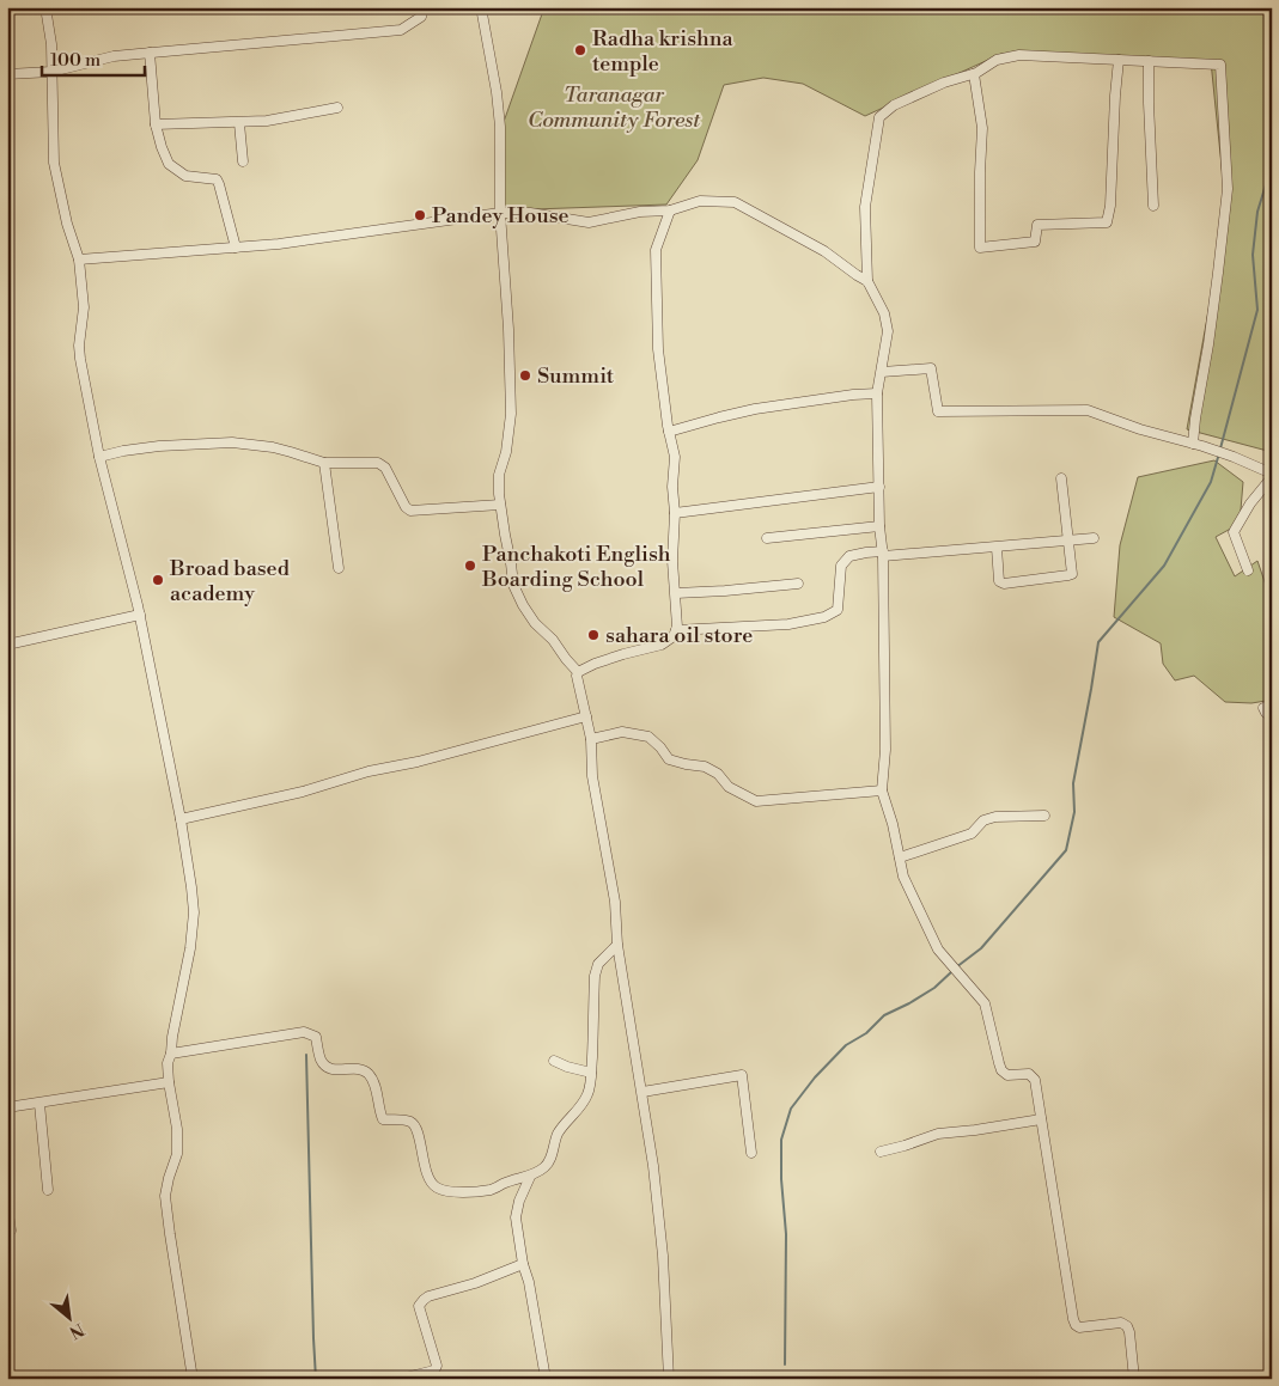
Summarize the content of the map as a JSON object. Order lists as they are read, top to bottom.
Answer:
{
  "parks": ["Taranagar Community Forest"],
  "places": [
    "Radha krishna temple",
    "Pandey House",
    "Summit",
    "Panchakoti English Boarding School",
    "Broad based academy",
    "sahara oil store"
  ],
  "scale_bar": "100 m",
  "north": "bottom right"
}
